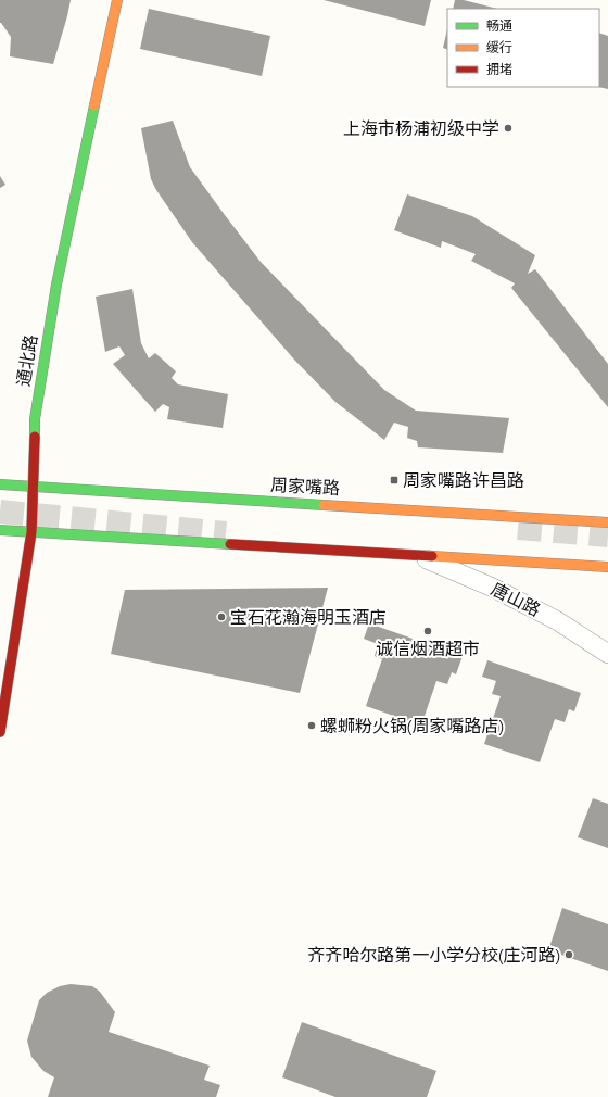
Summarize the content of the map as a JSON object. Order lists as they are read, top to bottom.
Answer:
{
  "streets": {
    "main road": ["通北路", "周家嘴路"],
    "street": ["唐山路"]
  },
  "crossings": [
    ["通北路", "周家嘴路"]
  ],
  "places": {
    "other": [
      "上海市杨浦初级中学",
      "宝石花瀚海明玉酒店",
      "诚信烟酒超市",
      "螺蛳粉火锅(周家嘴路店)",
      "齐齐哈尔路第一小学分校(庄河路)"
    ],
    "transit": ["周家嘴路许昌路"]
  },
  "legend": ["畅通", "缓行", "拥堵"]
}
